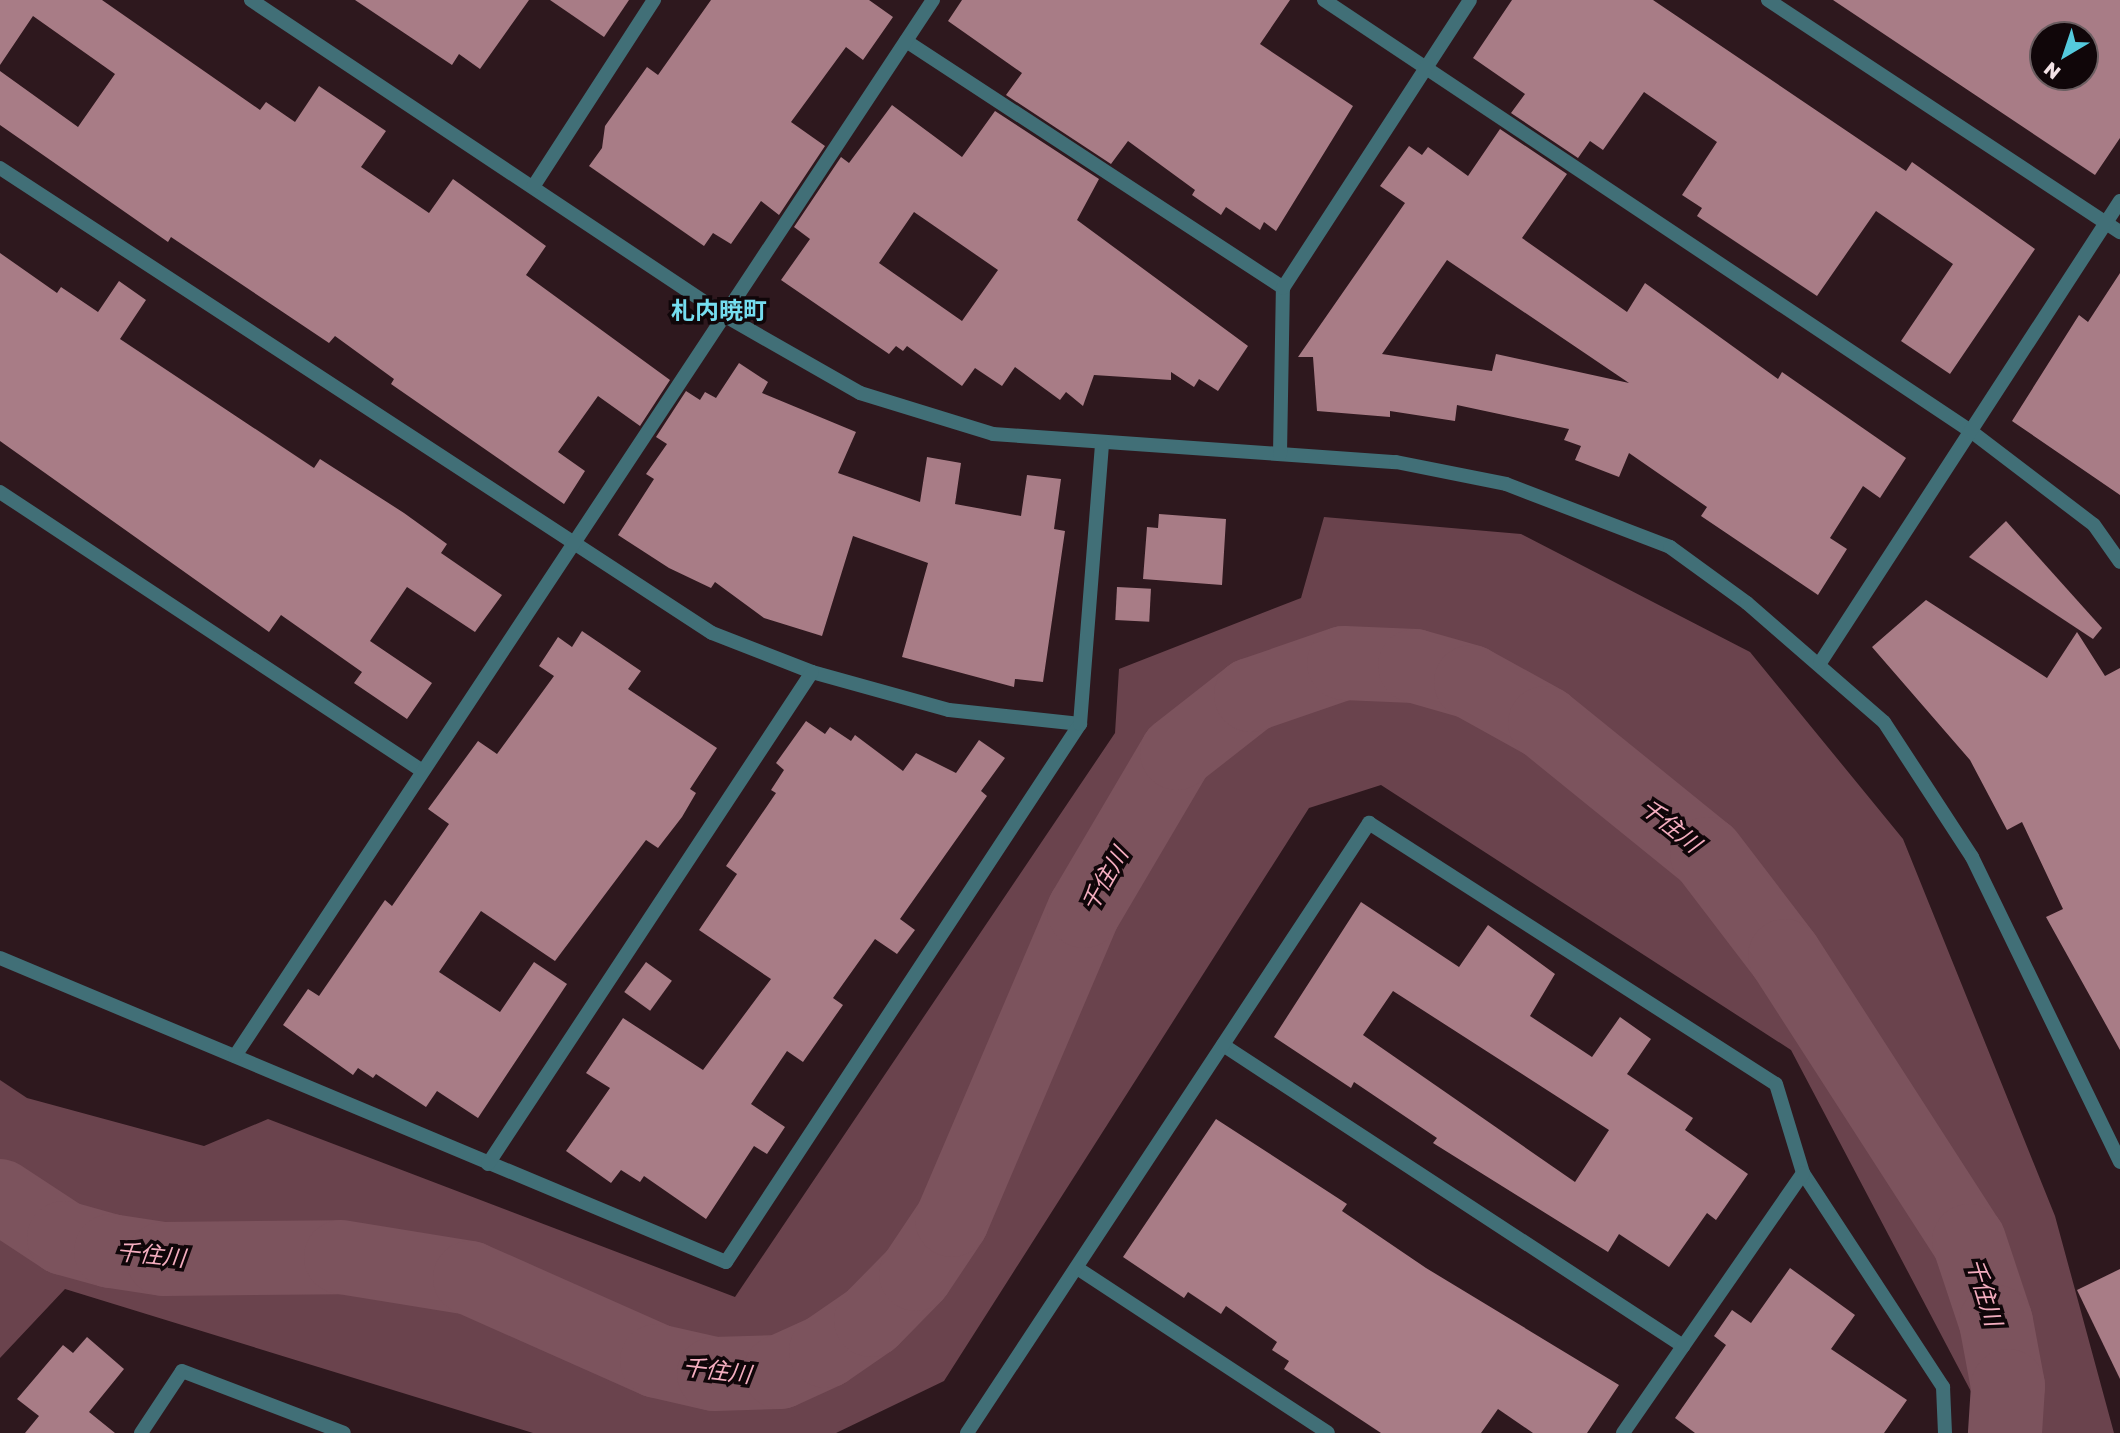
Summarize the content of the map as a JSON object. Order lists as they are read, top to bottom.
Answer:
{
  "districts": ["札内暁町"],
  "water": ["千住川"],
  "north": "bottom left"
}
